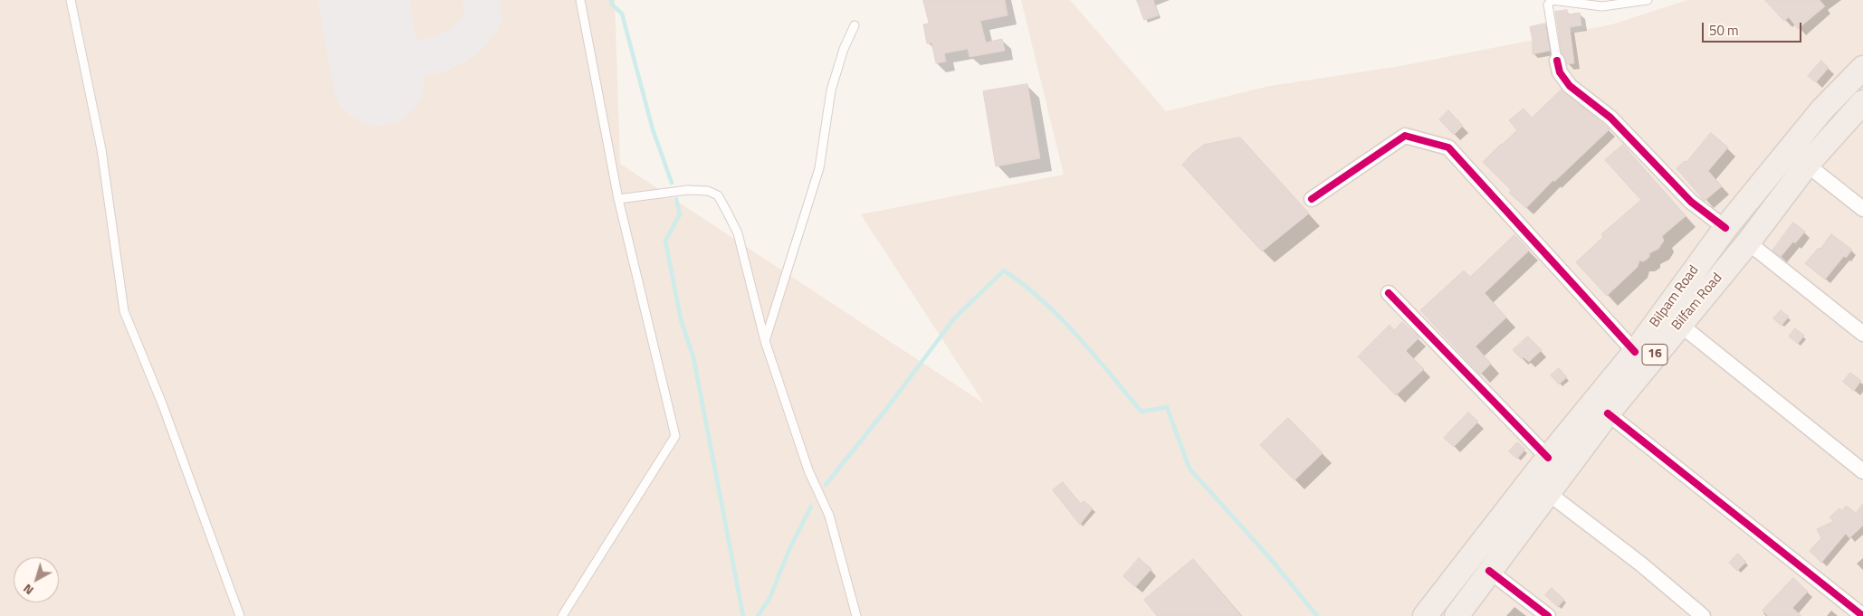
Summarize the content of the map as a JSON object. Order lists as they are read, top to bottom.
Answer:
{
  "streets": {
    "main road": ["Bilpam Road", "Bilfam Road", "16"]
  },
  "scale_bar": "50 m",
  "north": "bottom left"
}
